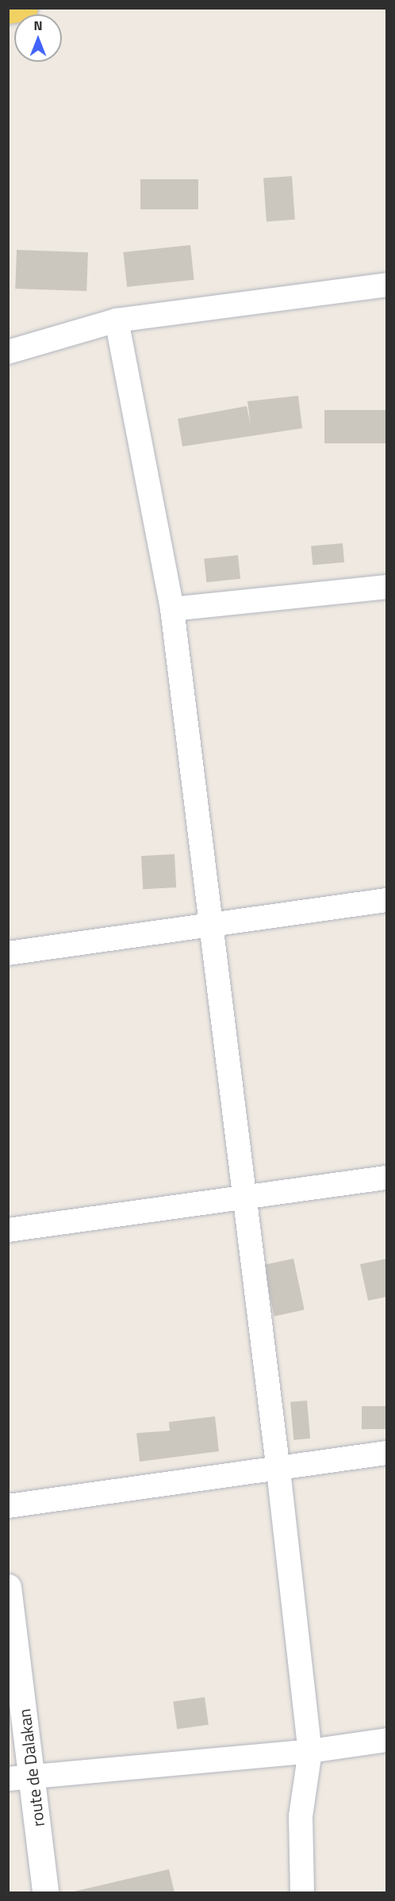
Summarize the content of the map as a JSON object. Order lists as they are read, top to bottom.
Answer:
{
  "streets": {
    "street": ["route de Dalakan"]
  },
  "north": "top"
}
